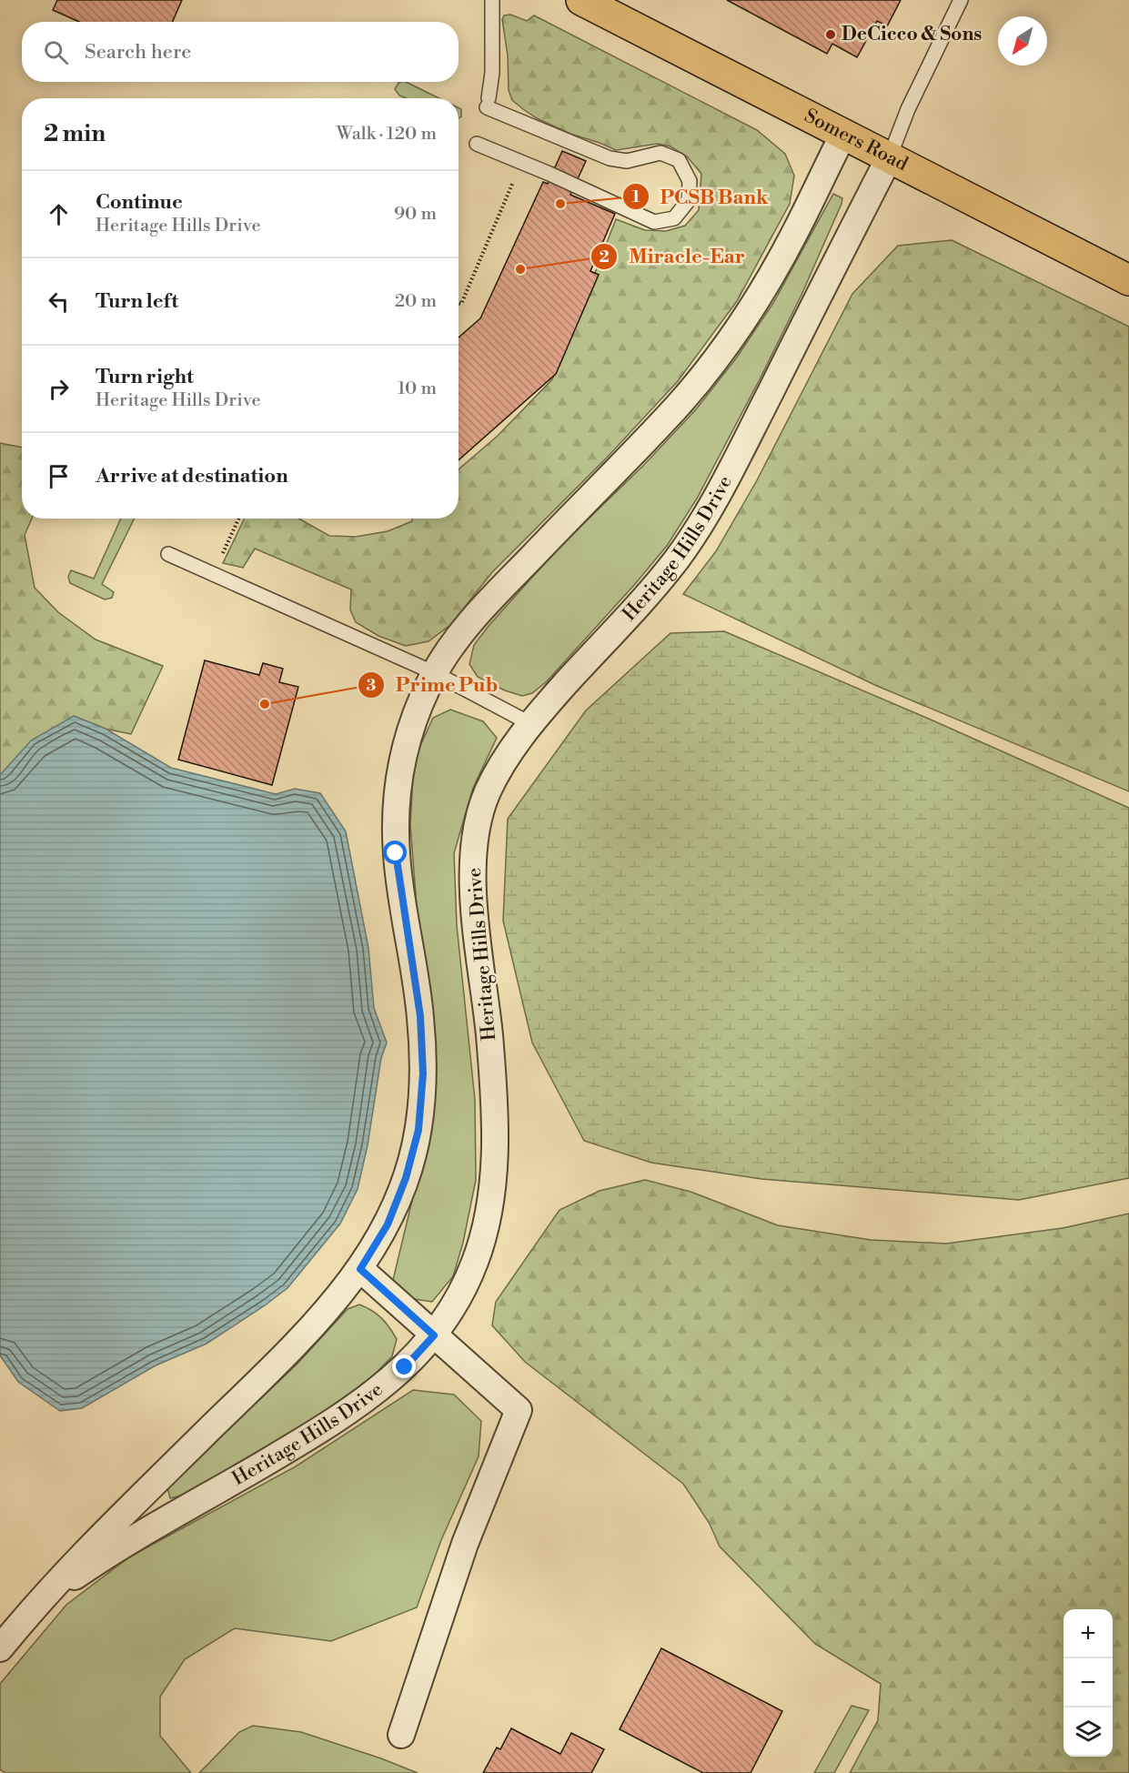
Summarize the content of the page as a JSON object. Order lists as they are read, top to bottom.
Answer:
{
  "streets": {
    "main road": ["Somers Road"],
    "street": ["Heritage Hills Drive"]
  },
  "crossings": [
    ["Somers Road", "Heritage Hills Drive"]
  ],
  "places": [
    "DeCicco & Sons",
    "PCSB Bank",
    "Miracle-Ear",
    "Prime Pub"
  ],
  "north": "bottom left",
  "page": {
    "search": "Search here",
    "heading": ["2 min", "Walk · 120 m"],
    "list": [
      ["Continue", "Heritage Hills Drive", "90 m"],
      ["Turn left", "20 m"],
      ["Turn right", "Heritage Hills Drive", "10 m"],
      "Arrive at destination"
    ],
    "map_buttons": ["+", "−"]
  }
}
